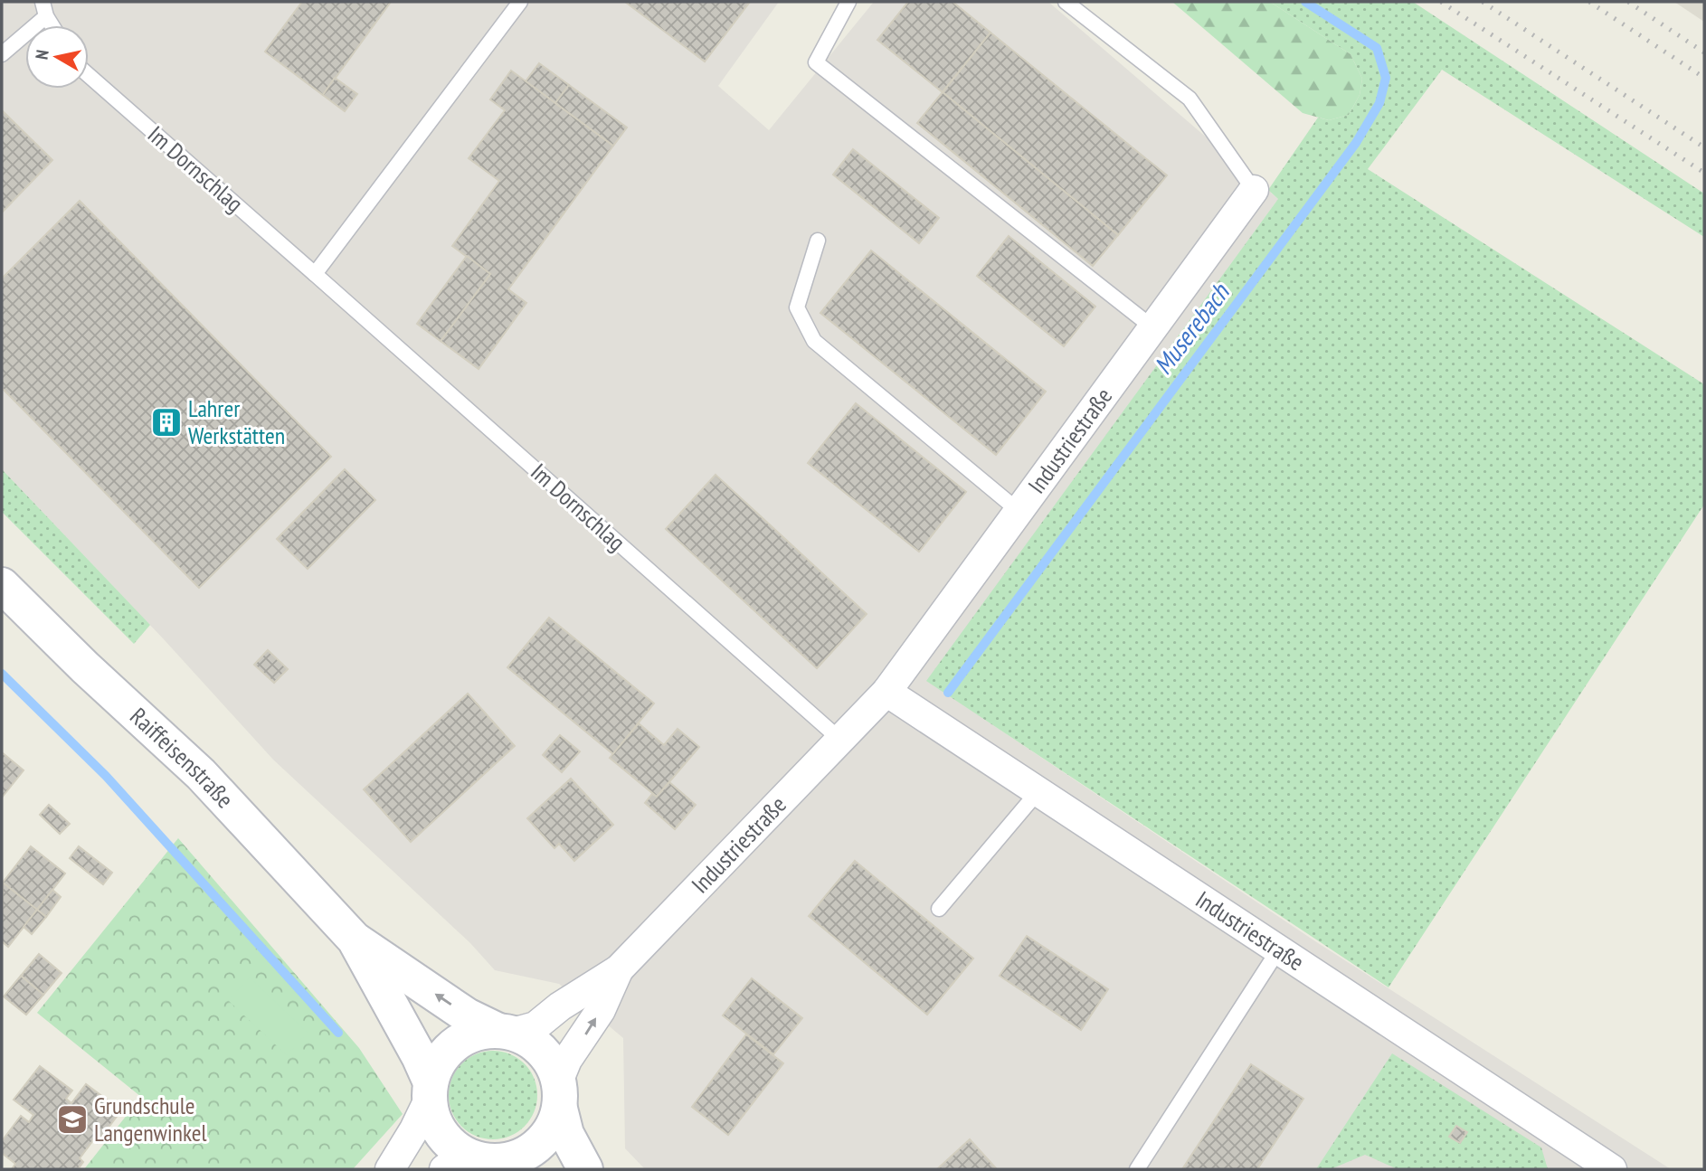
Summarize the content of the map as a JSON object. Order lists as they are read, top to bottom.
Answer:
{
  "streets": {
    "street": ["Industriestraße", "Raiffeisenstraße"],
    "lane": ["Im Dornschlag"]
  },
  "crossings": [
    ["Im Dornschlag", "Industriestraße"],
    ["Industriestraße", "Raiffeisenstraße"]
  ],
  "water": ["Muserebach"],
  "places": {
    "building": ["Lahrer Werkstätten"],
    "school or university": ["Grundschule Langenwinkel"]
  },
  "north": "left"
}
